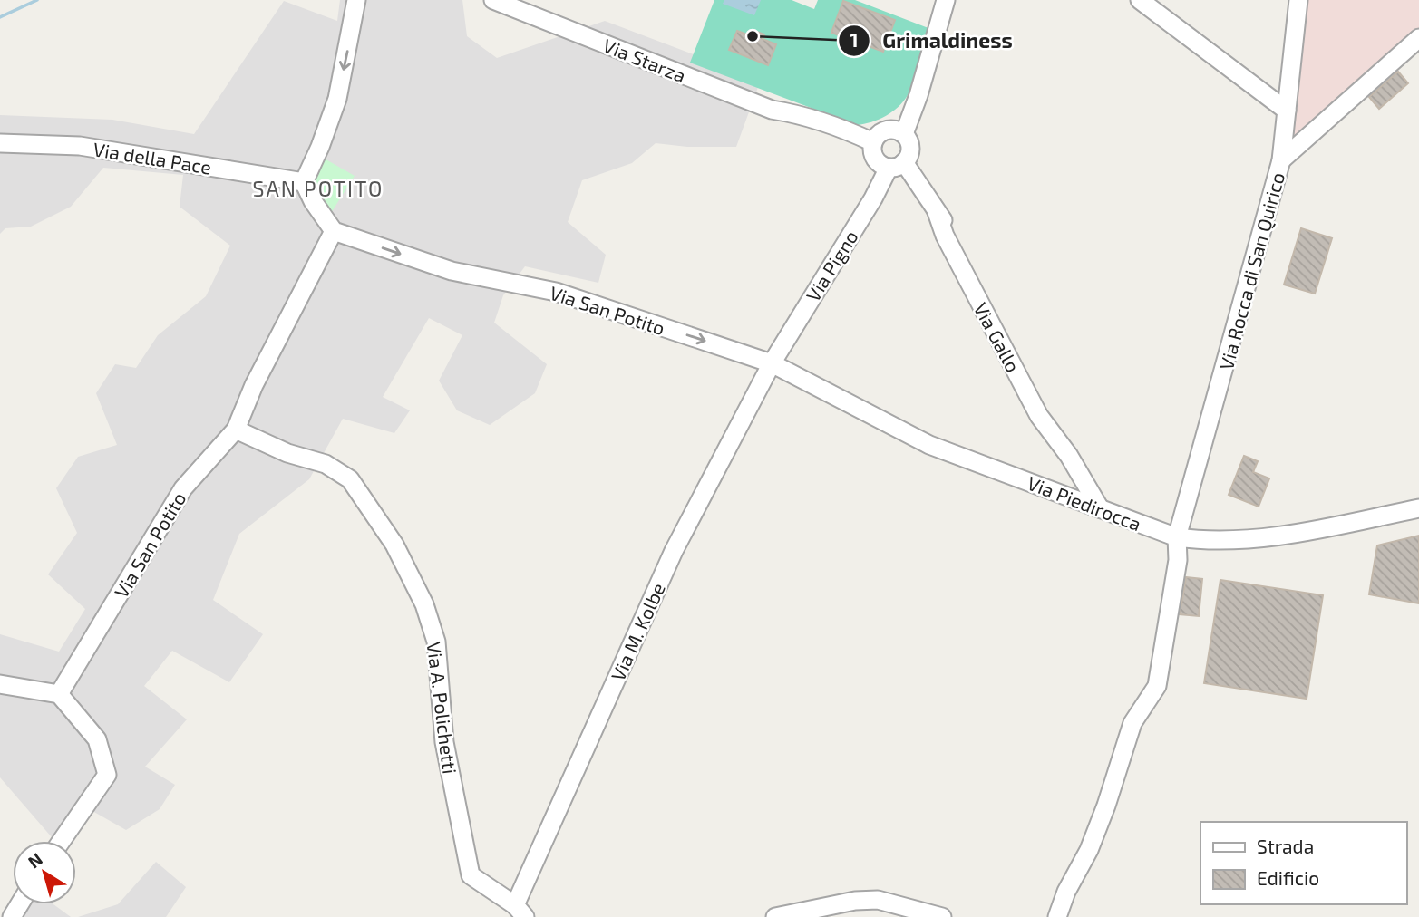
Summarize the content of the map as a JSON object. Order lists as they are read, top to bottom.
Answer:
{
  "streets": {
    "street": [
      "Via Starza",
      "Via della Pace",
      "Via Pigno",
      "Via Rocca di San Quirico",
      "Via San Potito",
      "Via Gallo",
      "Via Piedirocca",
      "Via M. Kolbe",
      "Via A. Polichetti"
    ]
  },
  "crossings": [
    ["Via Starza", "Via Pigno"],
    ["Via Starza", "Via Gallo"],
    ["Via Pigno", "Via San Potito"],
    ["Via Pigno", "Via Gallo"],
    ["Via Pigno", "Via Piedirocca"],
    ["Via Pigno", "Via M. Kolbe"],
    ["Via Rocca di San Quirico", "Via Piedirocca"],
    ["Via San Potito", "Via Piedirocca"],
    ["Via San Potito", "Via M. Kolbe"],
    ["Via San Potito", "Via A. Polichetti"],
    ["Via Gallo", "Via Piedirocca"],
    ["Via Piedirocca", "Via M. Kolbe"],
    ["Via M. Kolbe", "Via A. Polichetti"]
  ],
  "one_way": ["Via San Potito"],
  "districts": ["SAN POTITO"],
  "places": ["Grimaldiness"],
  "legend": ["Strada", "Edificio"],
  "north": "top left"
}
